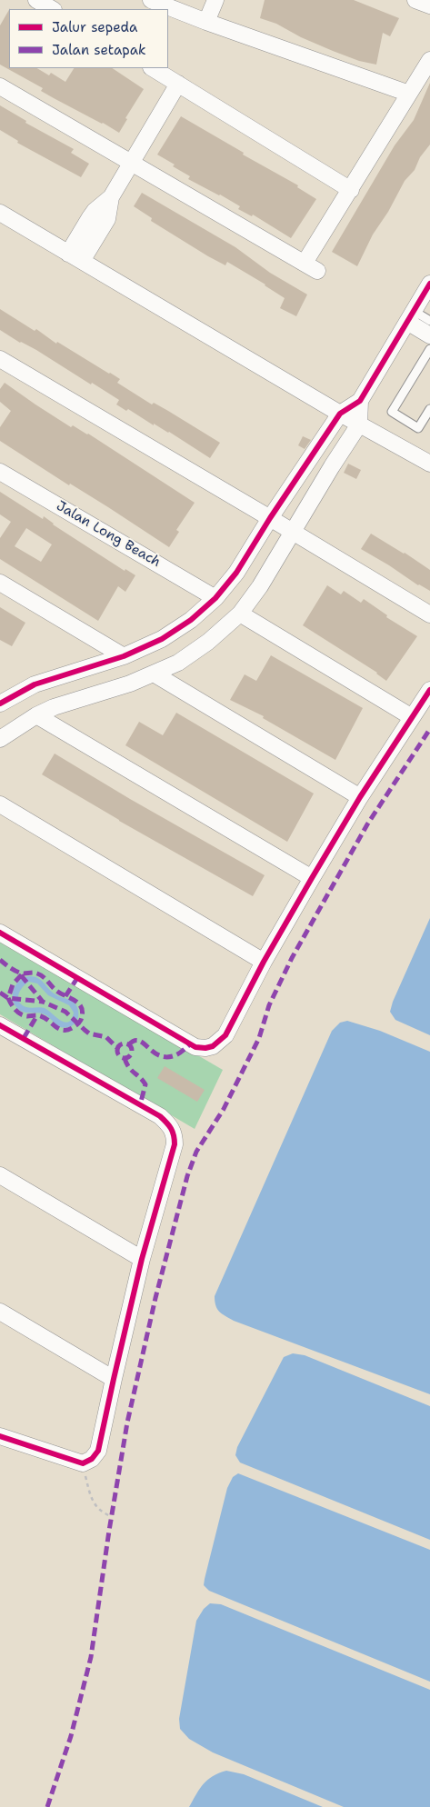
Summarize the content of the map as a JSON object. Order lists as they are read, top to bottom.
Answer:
{
  "streets": {
    "street": ["Jalan Long Beach"]
  },
  "legend": ["Jalur sepeda", "Jalan setapak"]
}
